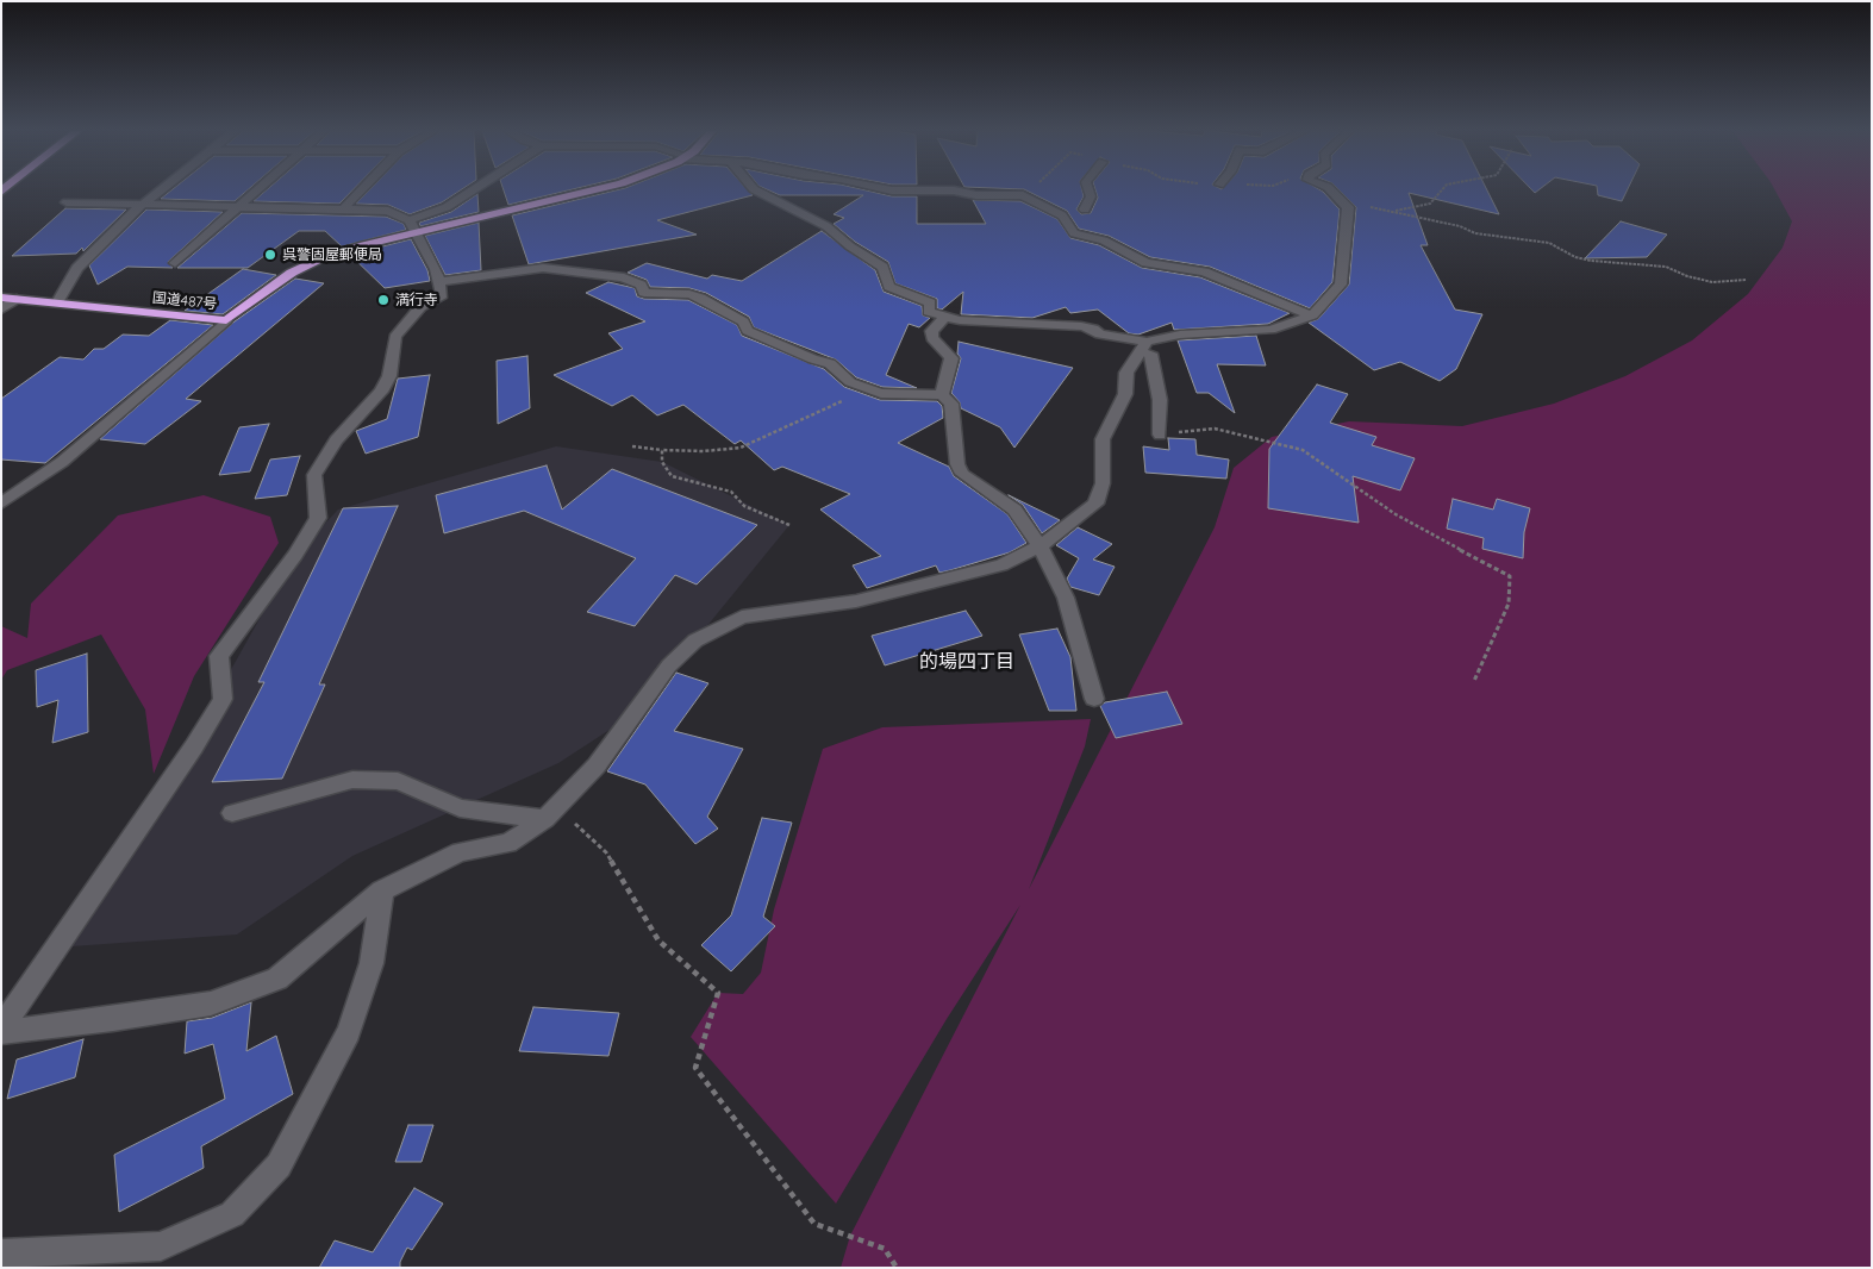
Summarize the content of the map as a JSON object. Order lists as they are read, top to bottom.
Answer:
{
  "streets": {
    "highway": ["国道487号"]
  },
  "districts": ["的場四丁目"],
  "places": ["呉警固屋郵便局", "満行寺"]
}
